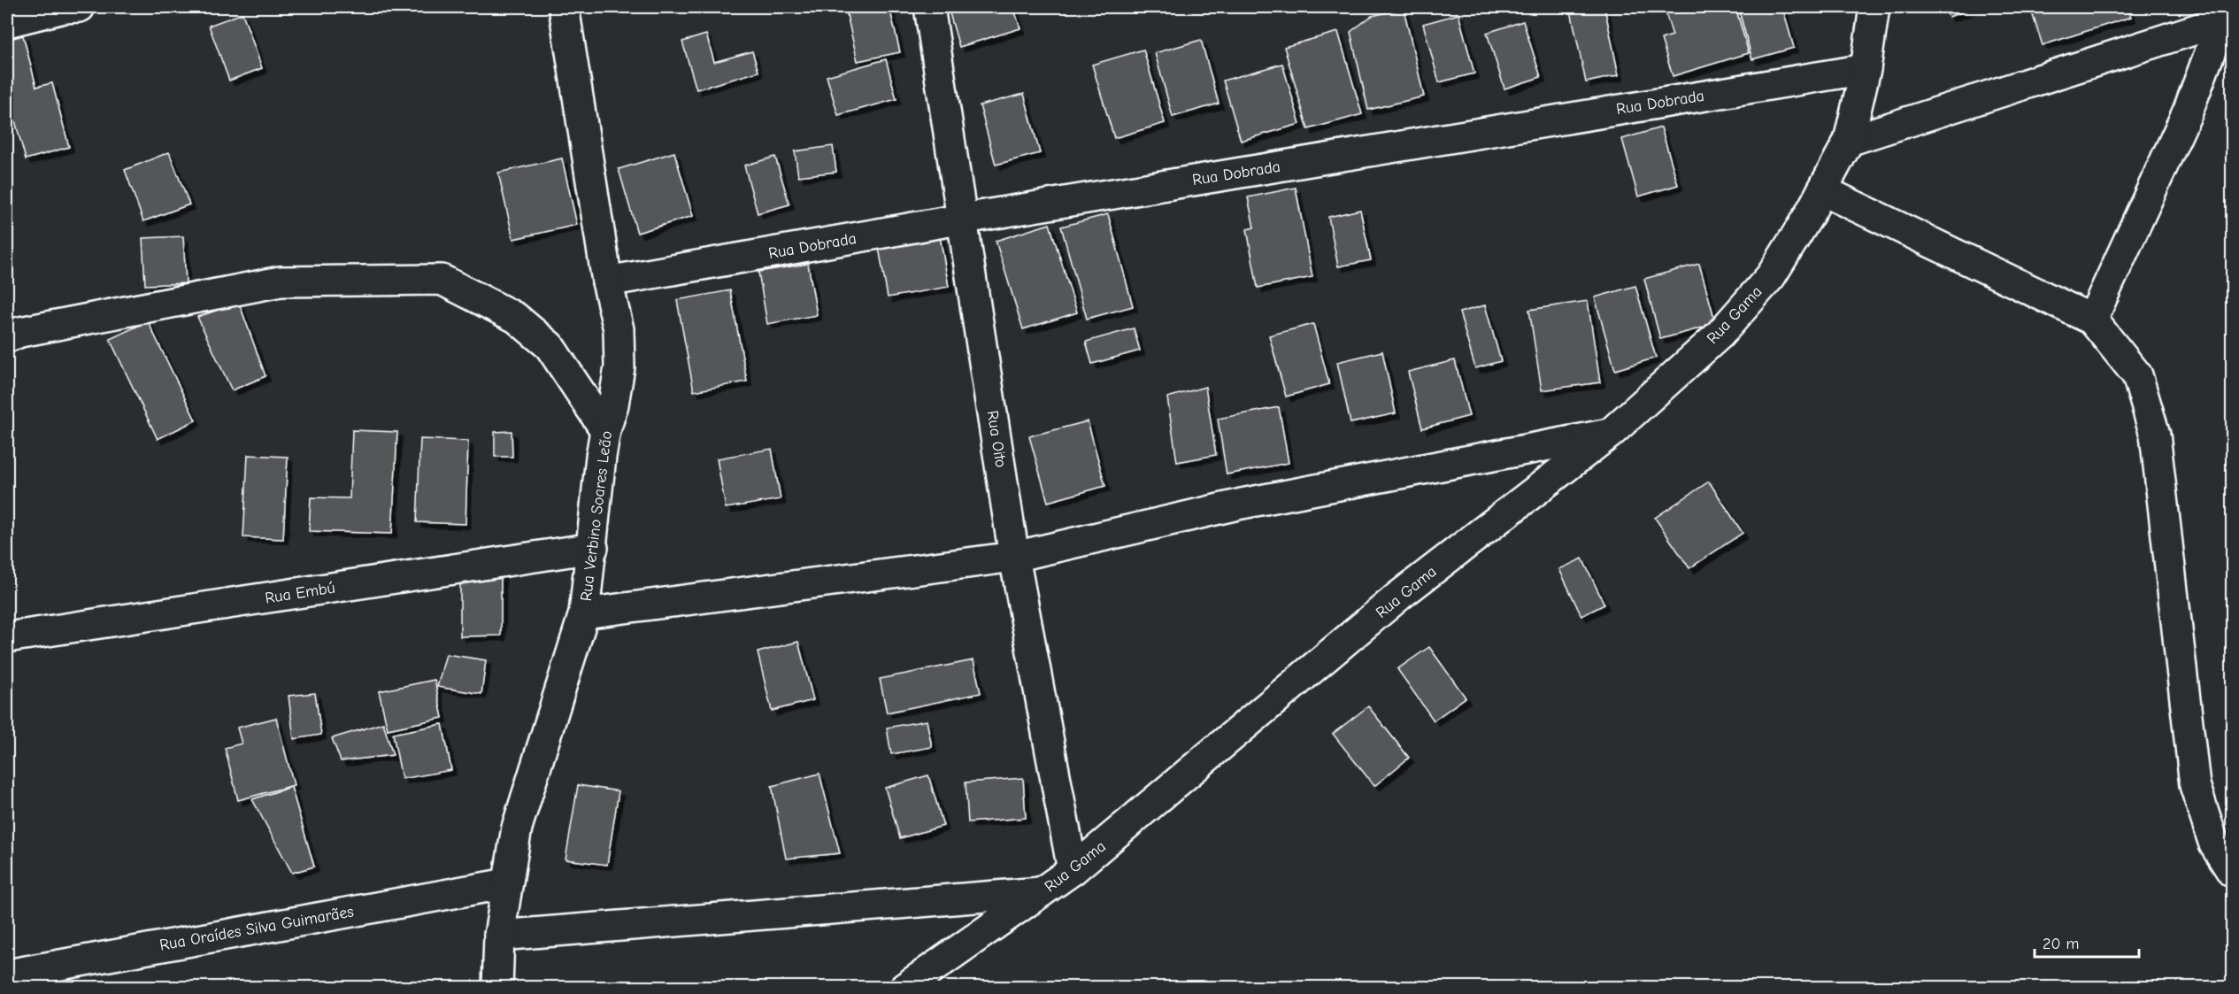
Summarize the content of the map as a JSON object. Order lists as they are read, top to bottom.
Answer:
{
  "streets": {
    "street": [
      "Rua Dobrada",
      "Rua Gama",
      "Rua Oito",
      "Rua Verbino Soares Leão",
      "Rua Embú",
      "Rua Oraídes Silva Guimarães"
    ]
  },
  "crossings": [
    ["Rua Dobrada", "Rua Gama"],
    ["Rua Dobrada", "Rua Oito"],
    ["Rua Dobrada", "Rua Verbino Soares Leão"],
    ["Rua Gama", "Rua Oito"],
    ["Rua Verbino Soares Leão", "Rua Embú"],
    ["Rua Verbino Soares Leão", "Rua Oraídes Silva Guimarães"]
  ],
  "scale_bar": "20 m"
}
